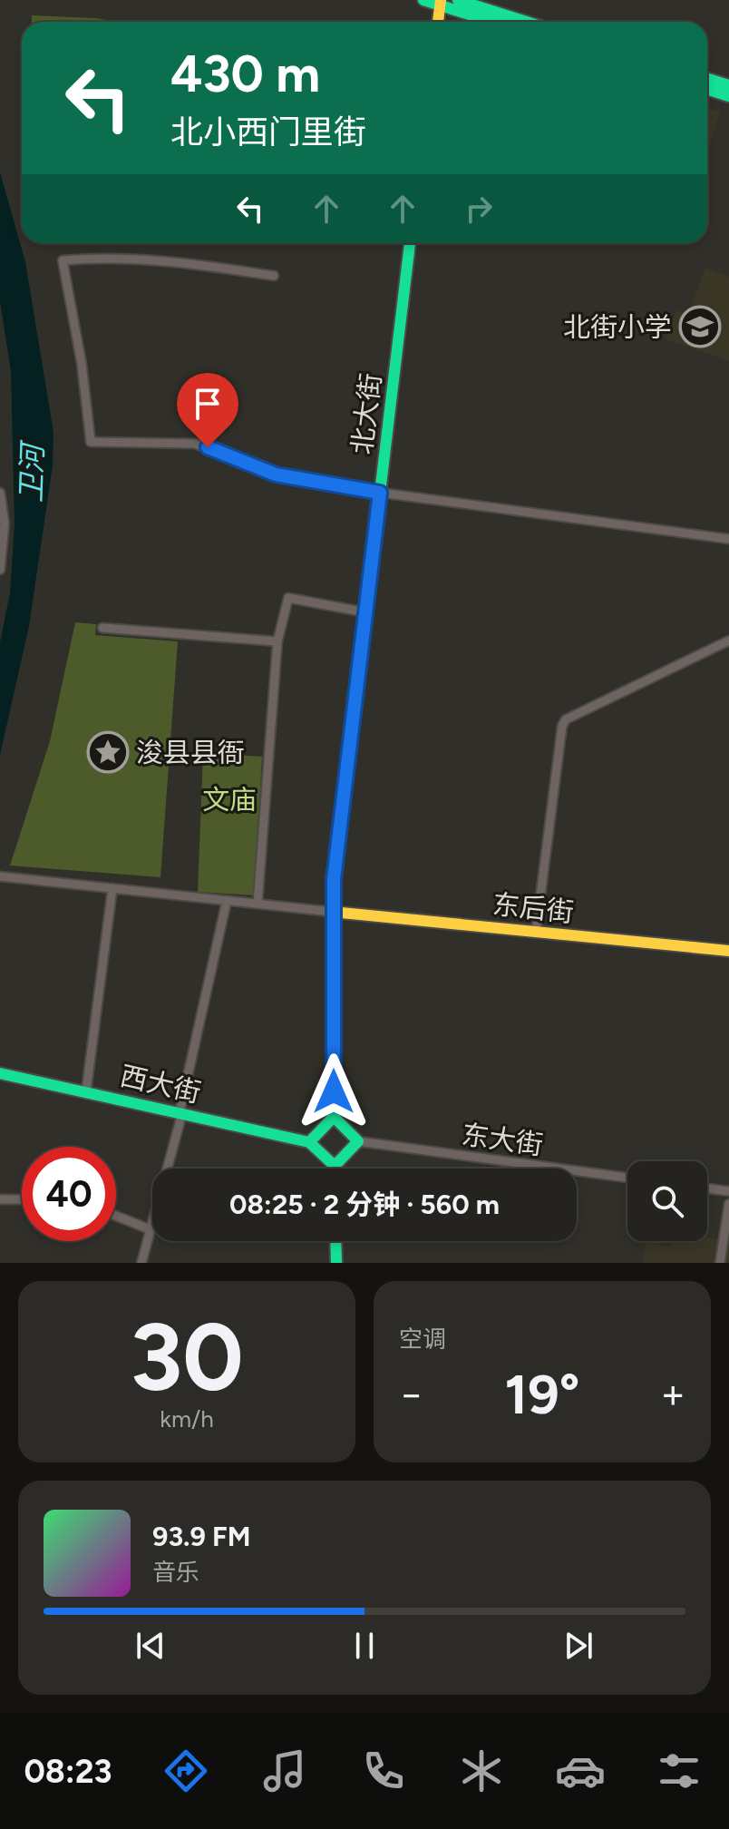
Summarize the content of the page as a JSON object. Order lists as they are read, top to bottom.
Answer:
{
  "streets": {
    "street": [
      "北大街",
      "东后街",
      "西大街",
      "东大街"
    ]
  },
  "crossings": [
    ["北大街", "东后街"]
  ],
  "water": ["卫河"],
  "parks": ["文庙"],
  "places": {
    "school or university": ["北街小学"],
    "place": ["浚县县衙"]
  },
  "page": {
    "turn": ["430 m", "北小西门里街"],
    "limit": "40",
    "trip": "08:25 · 2 分钟 · 560 m",
    "tile": [
      ["30", "km/h"],
      "空调"
    ],
    "heat": ["−", "19°", "+"],
    "song": ["93.9 FM", "音乐"],
    "tabs": "08:23"
  }
}
